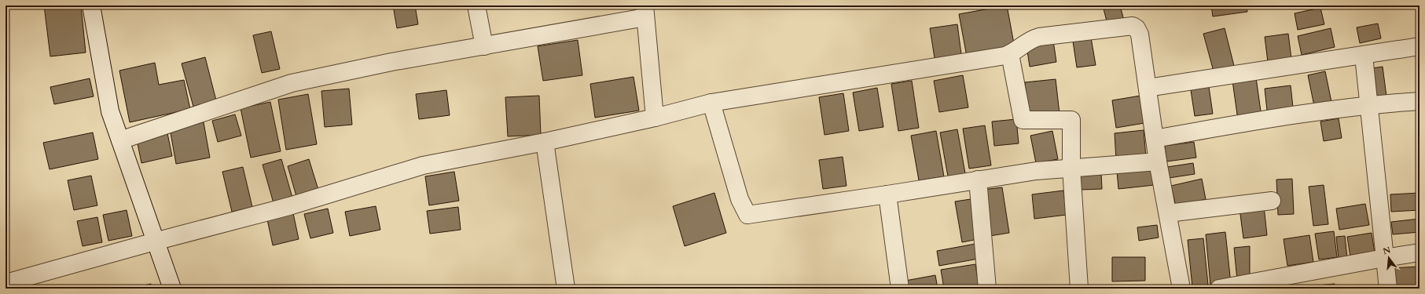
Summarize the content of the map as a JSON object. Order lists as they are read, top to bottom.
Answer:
{
  "north": "top"
}
